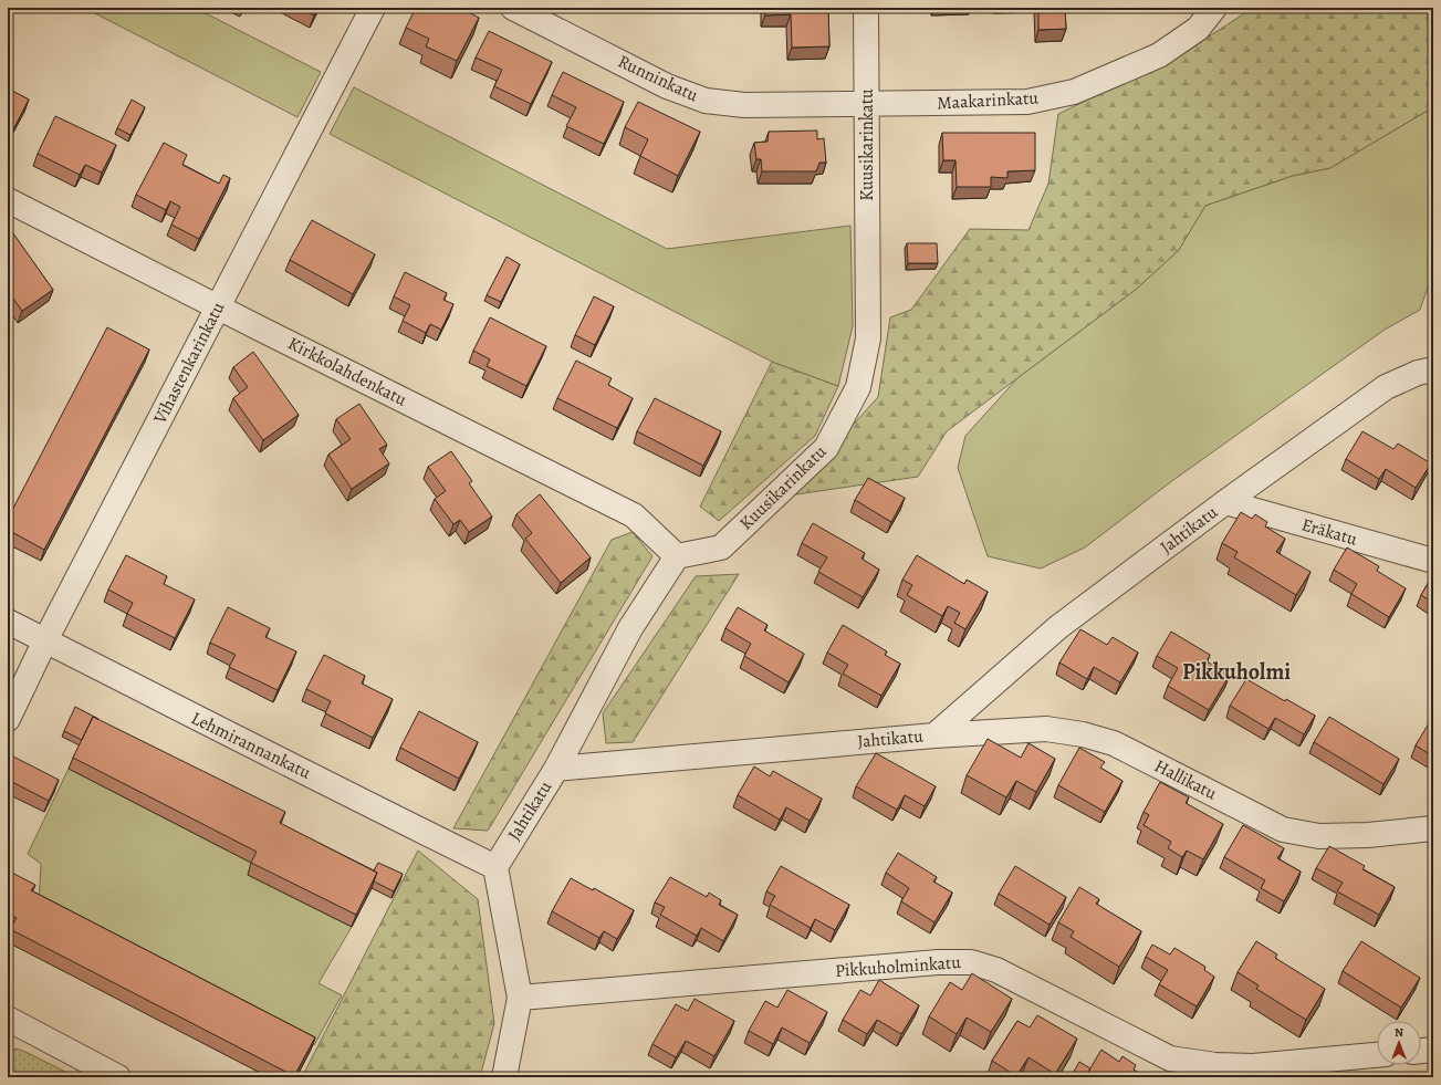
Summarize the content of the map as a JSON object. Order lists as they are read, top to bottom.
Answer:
{
  "streets": {
    "street": [
      "Runninkatu",
      "Maakarinkatu",
      "Kuusikarinkatu",
      "Vihastenkarinkatu",
      "Kirkkolahdenkatu",
      "Jahtikatu",
      "Eräkatu",
      "Lehmirannankatu",
      "Hallikatu",
      "Pikkuholminkatu"
    ]
  },
  "crossings": [
    ["Runninkatu", "Maakarinkatu"],
    ["Runninkatu", "Kuusikarinkatu"],
    ["Maakarinkatu", "Kuusikarinkatu"],
    ["Kuusikarinkatu", "Kirkkolahdenkatu"],
    ["Vihastenkarinkatu", "Kirkkolahdenkatu"],
    ["Vihastenkarinkatu", "Lehmirannankatu"],
    ["Jahtikatu", "Eräkatu"],
    ["Jahtikatu", "Lehmirannankatu"],
    ["Jahtikatu", "Hallikatu"]
  ],
  "districts": ["Pikkuholmi"],
  "north": "top"
}
